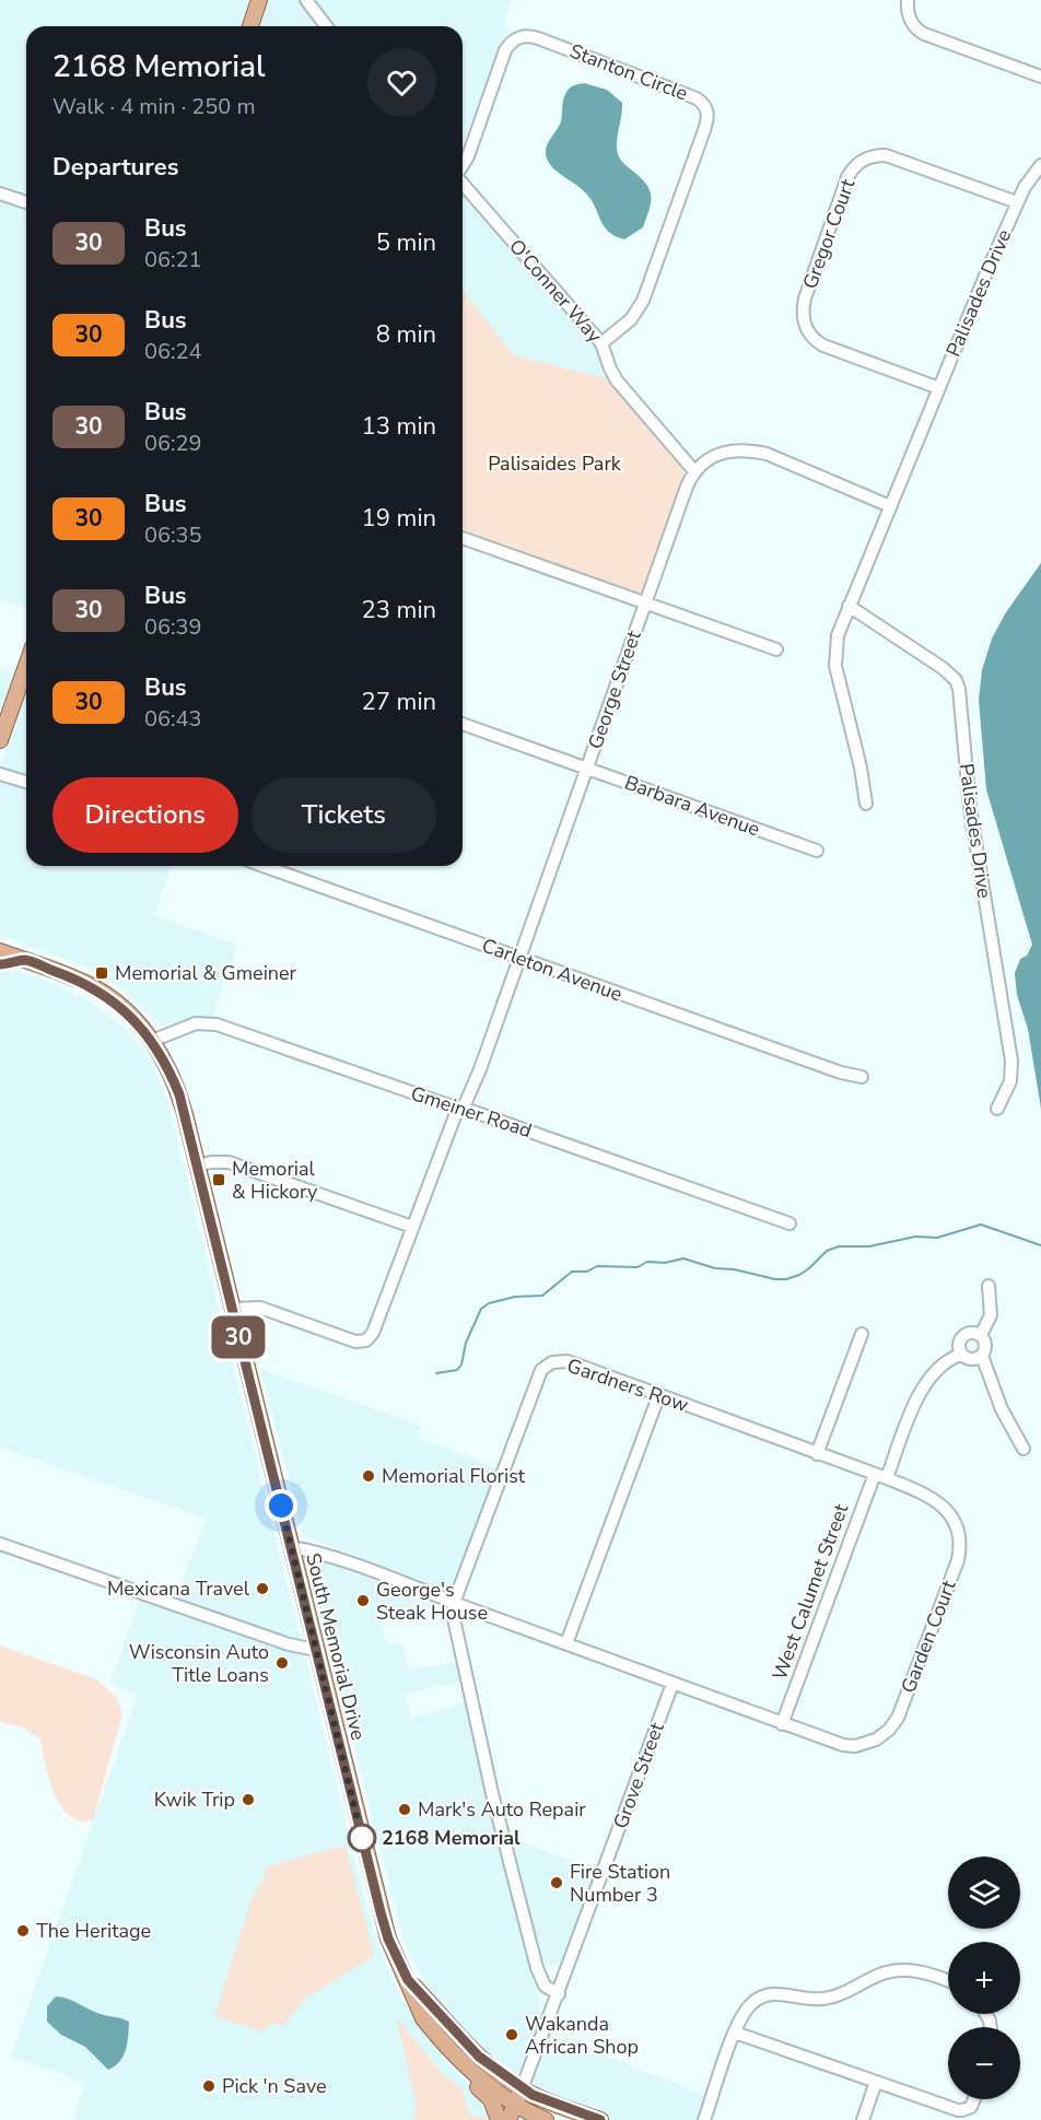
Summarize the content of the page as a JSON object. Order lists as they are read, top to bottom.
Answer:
{
  "streets": {
    "main road": ["South Memorial Drive"],
    "street": [
      "Stanton Circle",
      "Gregor Court",
      "O'Conner Way",
      "Palisades Drive",
      "George Street",
      "Barbara Avenue",
      "Carleton Avenue",
      "Gmeiner Road",
      "Gardners Row",
      "West Calumet Street",
      "Garden Court",
      "Grove Street"
    ]
  },
  "crossings": [
    ["Stanton Circle", "O'Conner Way"],
    ["Gregor Court", "Palisades Drive"],
    ["O'Conner Way", "George Street"],
    ["George Street", "Barbara Avenue"],
    ["George Street", "Carleton Avenue"],
    ["George Street", "Gmeiner Road"],
    ["George Street", "South Memorial Drive"],
    ["Gmeiner Road", "South Memorial Drive"],
    ["Gardners Row", "West Calumet Street"],
    ["Gardners Row", "Garden Court"],
    ["West Calumet Street", "Garden Court"],
    ["South Memorial Drive", "Grove Street"]
  ],
  "parks": ["Palisaides Park"],
  "places": {
    "transit": ["Memorial & Gmeiner", "Memorial & Hickory"],
    "other": [
      "Memorial Florist",
      "Mexicana Travel",
      "George's Steak House",
      "Wisconsin Auto Title Loans",
      "Kwik Trip",
      "Mark's Auto Repair",
      "2168 Memorial",
      "Fire Station Number 3",
      "The Heritage",
      "Wakanda African Shop",
      "Pick 'n Save"
    ]
  },
  "lines": ["bus line 30"],
  "page": {
    "on_map": "30",
    "heading": [
      ["2168 Memorial", "Walk · 4 min · 250 m"],
      "Departures"
    ],
    "list": [
      {
        "mark": "30",
        "name": "Bus",
        "note": "06:21",
        "value": "5 min"
      },
      {
        "mark": "30",
        "name": "Bus",
        "note": "06:24",
        "value": "8 min"
      },
      {
        "mark": "30",
        "name": "Bus",
        "note": "06:29",
        "value": "13 min"
      },
      {
        "mark": "30",
        "name": "Bus",
        "note": "06:35",
        "value": "19 min"
      },
      {
        "mark": "30",
        "name": "Bus",
        "note": "06:39",
        "value": "23 min"
      },
      {
        "mark": "30",
        "name": "Bus",
        "note": "06:43",
        "value": "27 min"
      }
    ],
    "buttons": ["Directions", "Tickets"],
    "map_buttons": ["+", "−"]
  }
}
